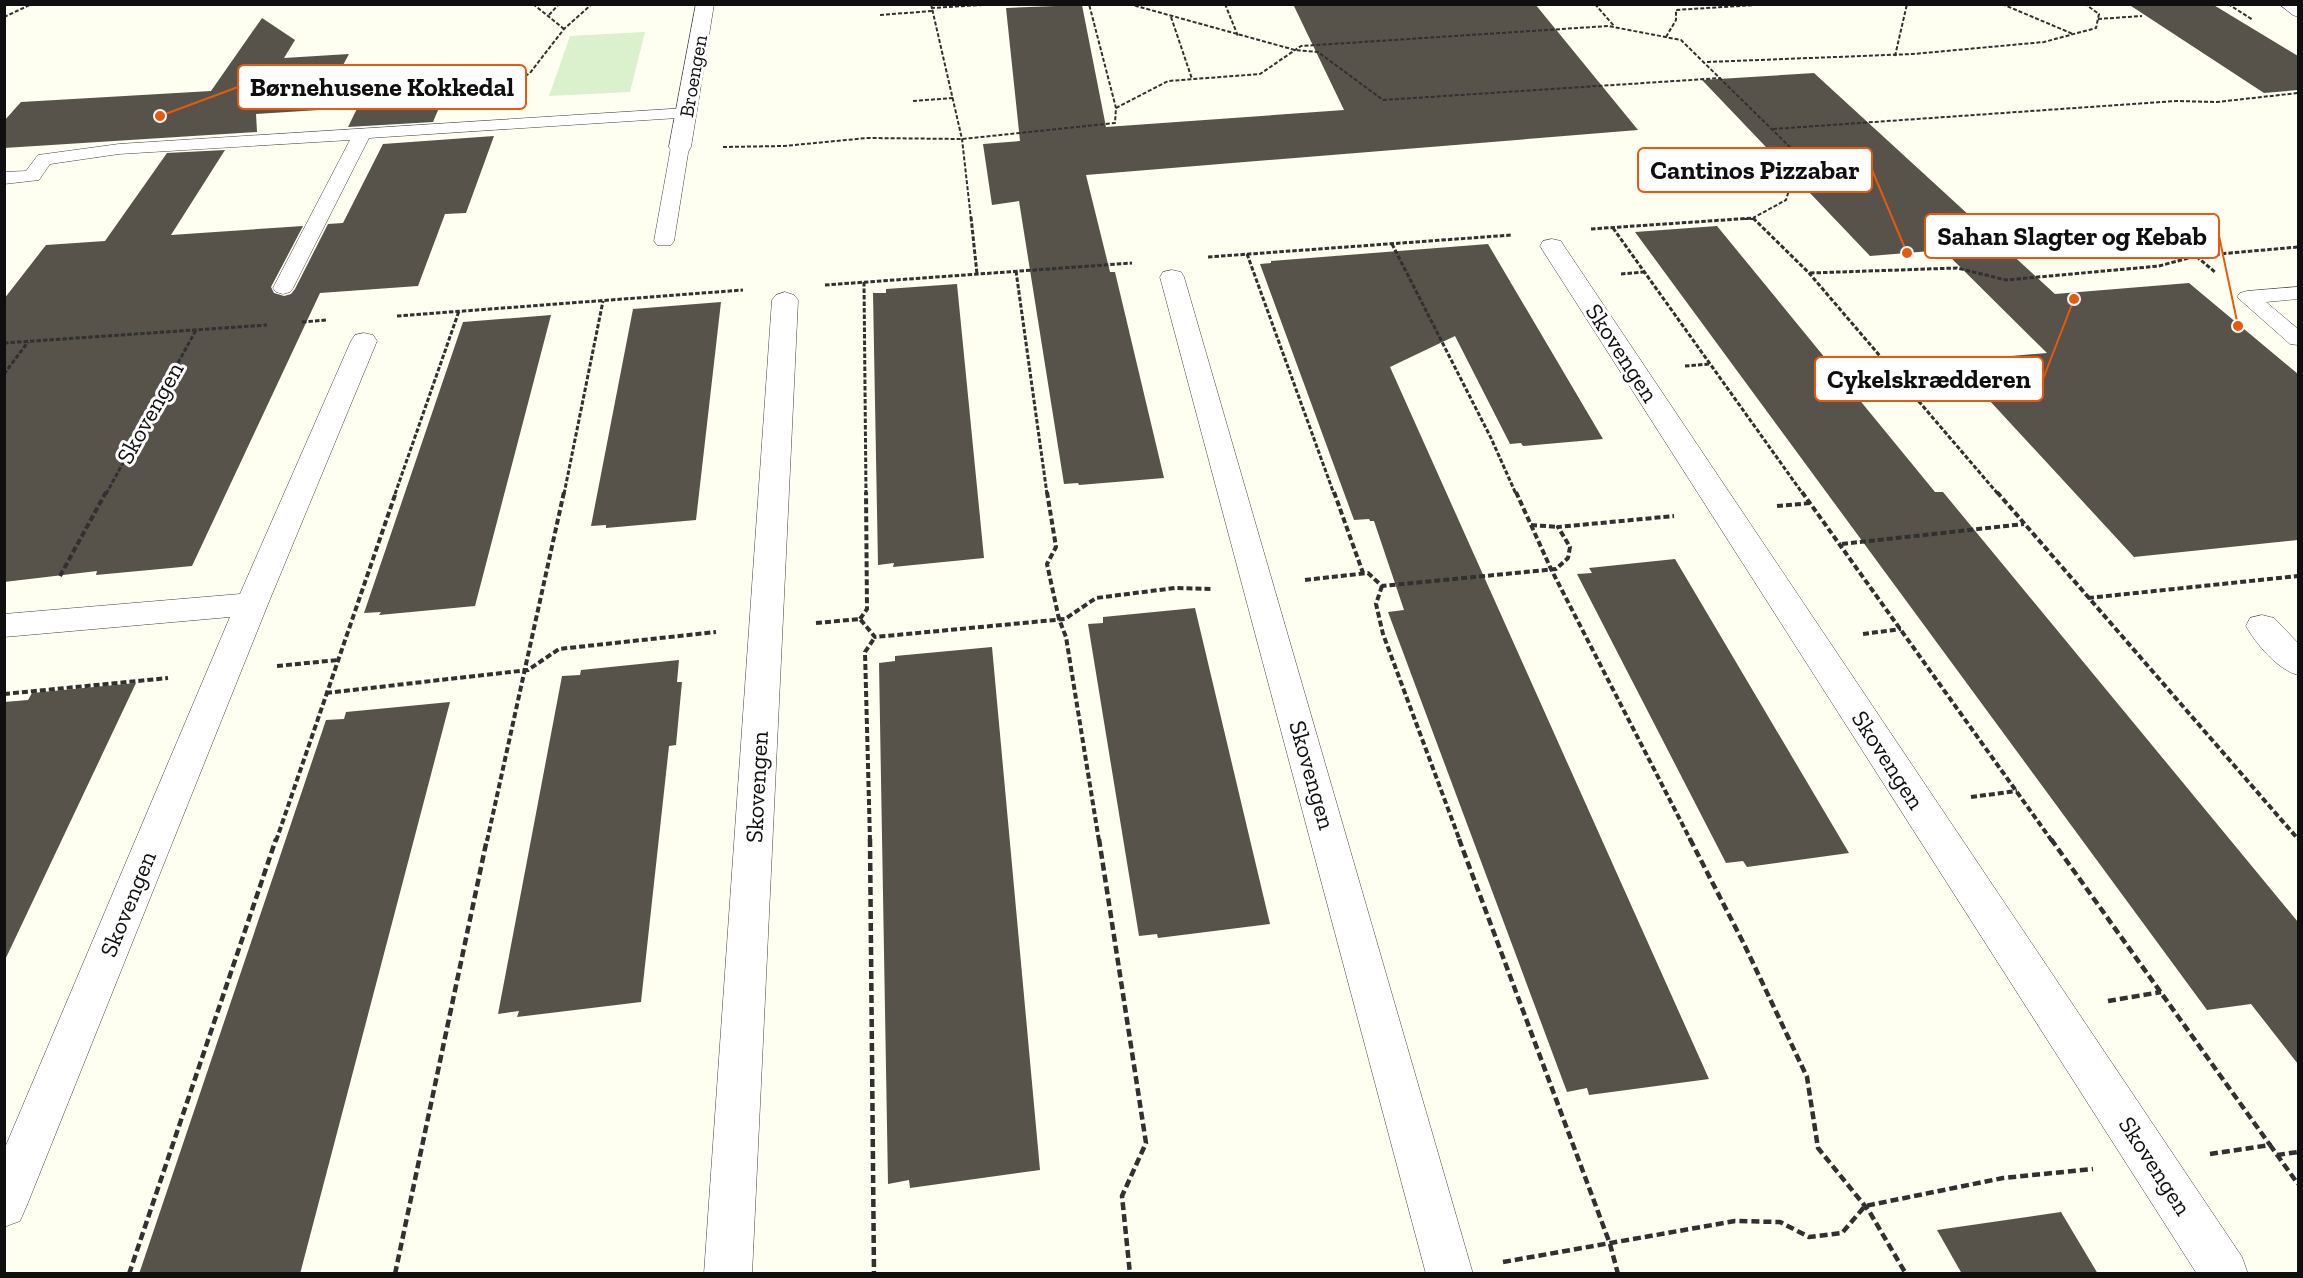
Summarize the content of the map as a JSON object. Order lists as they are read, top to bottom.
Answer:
{
  "streets": {
    "street": ["Broengen", "Skovengen"]
  },
  "places": [
    "Børnehusene Kokkedal",
    "Cantinos Pizzabar",
    "Cykelskrædderen",
    "Sahan Slagter og Kebab"
  ]
}
